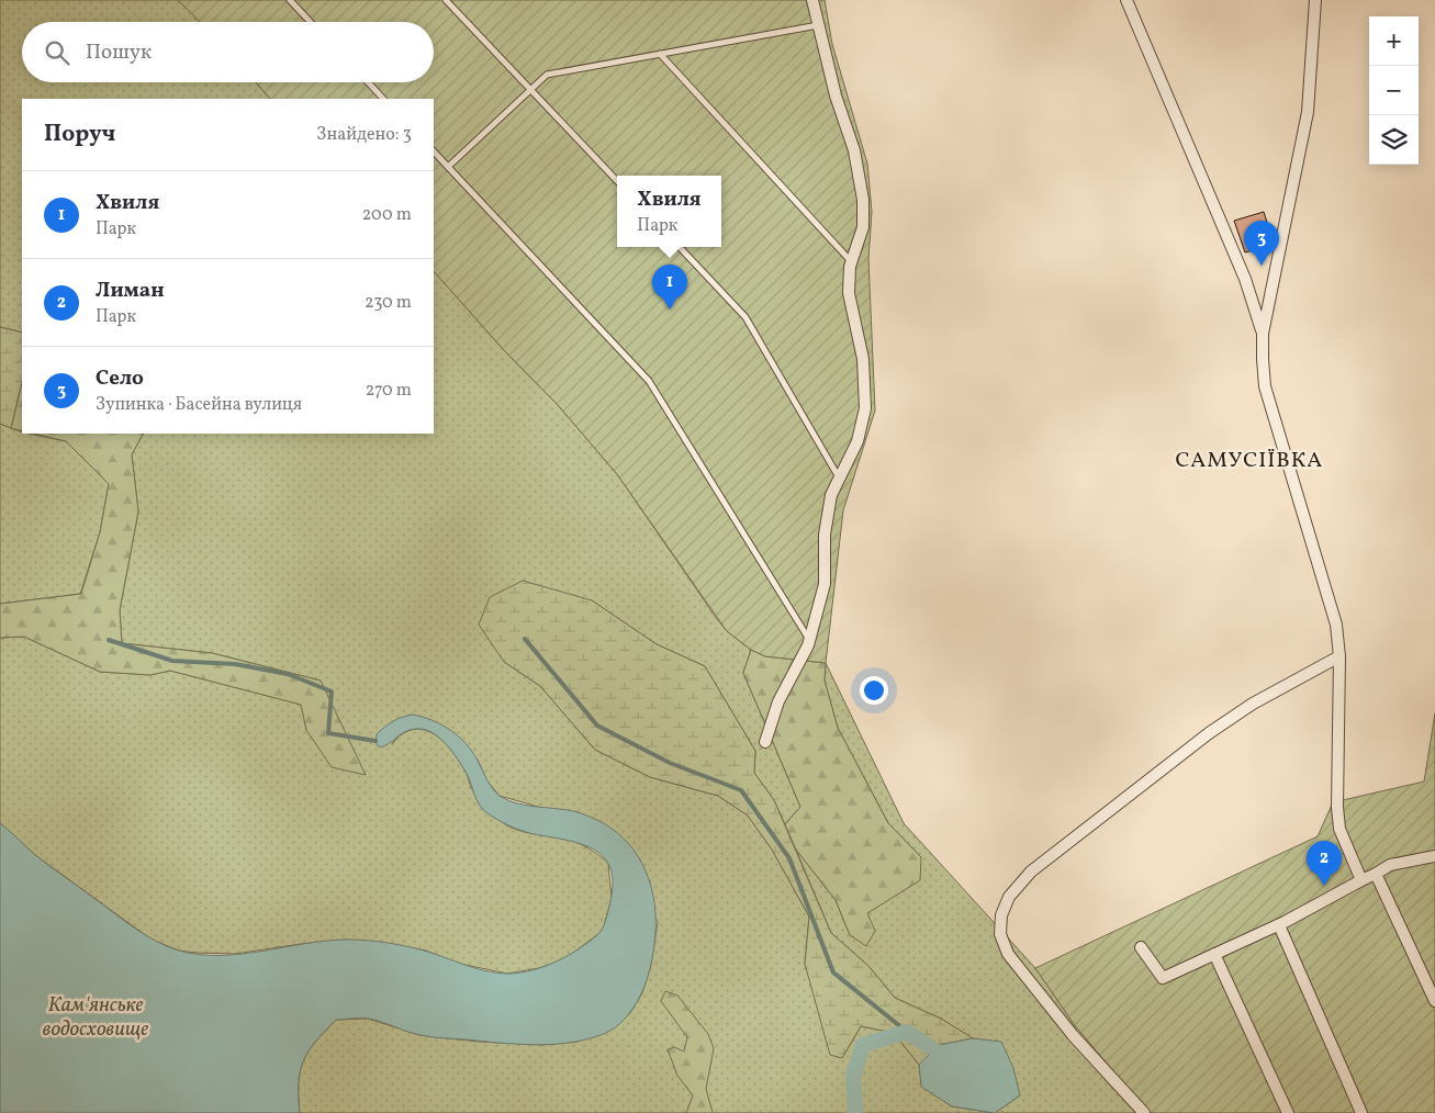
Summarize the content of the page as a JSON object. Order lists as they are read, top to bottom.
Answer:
{
  "districts": ["САМУСІЇВКА"],
  "water": ["Кам'янське водосховище"],
  "page": {
    "map_buttons": ["+", "−"],
    "search": "Пошук",
    "heading": ["Поруч", "Знайдено: 3"],
    "list": [
      {
        "mark": "1",
        "name": "Хвиля",
        "note": "Парк",
        "value": "200 m"
      },
      {
        "mark": "2",
        "name": "Лиман",
        "note": "Парк",
        "value": "230 m"
      },
      {
        "mark": "3",
        "name": "Село",
        "note": "Зупинка · Басейна вулиця",
        "value": "270 m"
      }
    ],
    "popup": ["Хвиля", "Парк"],
    "pins": ["3", "1", "2"]
  }
}
